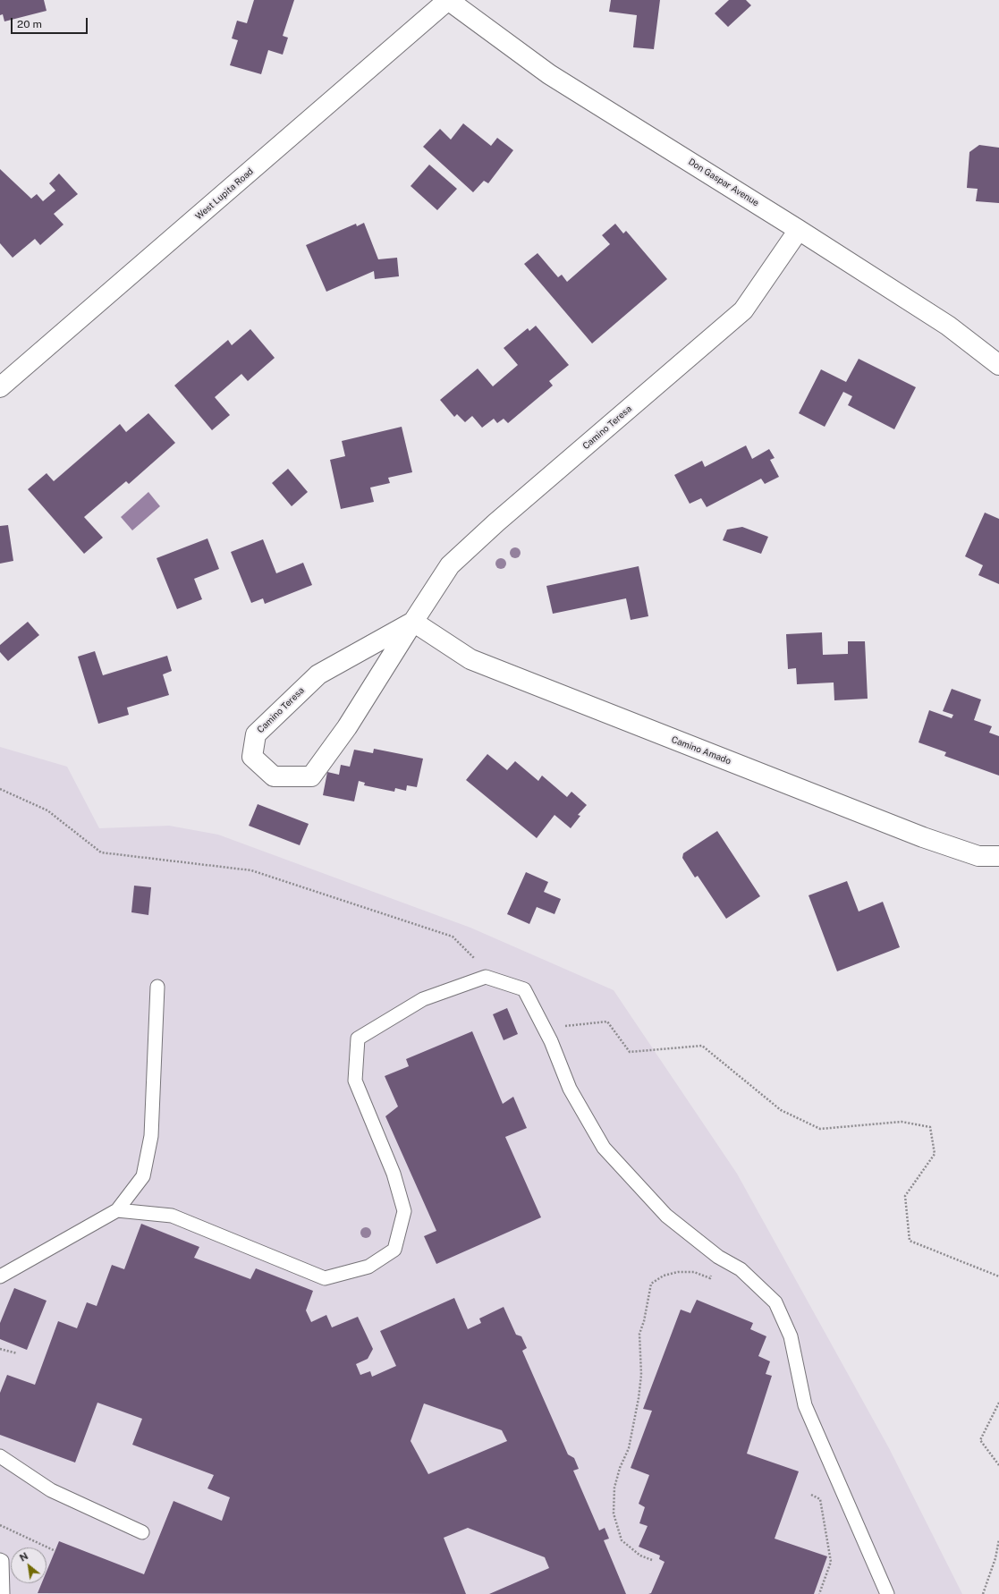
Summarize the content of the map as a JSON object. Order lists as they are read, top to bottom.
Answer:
{
  "streets": {
    "street": [
      "Don Gaspar Avenue",
      "West Lupita Road",
      "Camino Teresa",
      "Camino Amado"
    ]
  },
  "crossings": [
    ["Don Gaspar Avenue", "West Lupita Road"],
    ["Don Gaspar Avenue", "Camino Teresa"],
    ["Camino Teresa", "Camino Amado"]
  ],
  "scale_bar": "20 m",
  "north": "top left"
}
